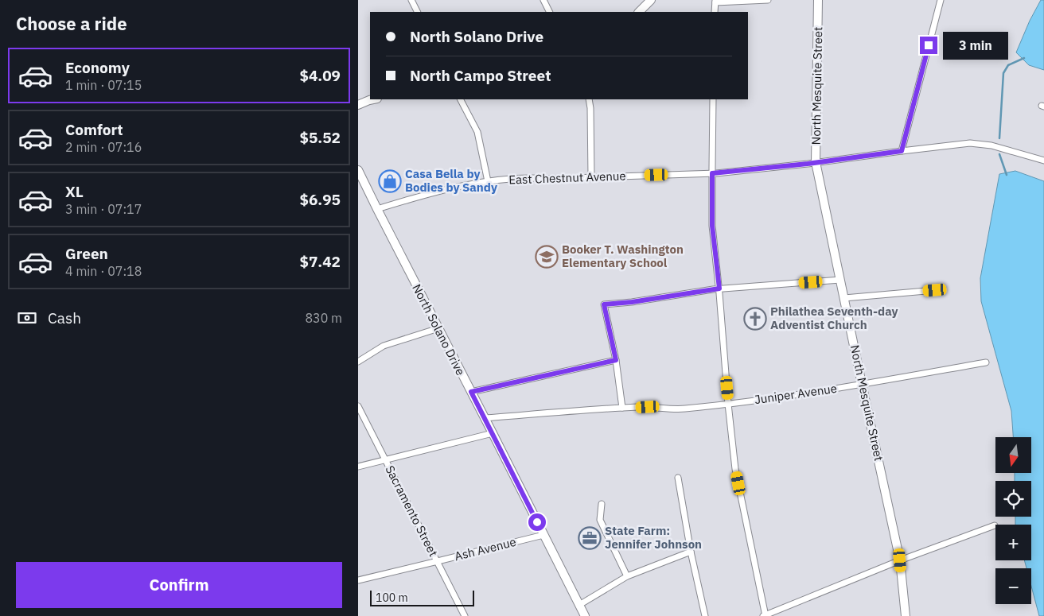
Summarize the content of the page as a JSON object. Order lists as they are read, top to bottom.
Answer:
{
  "streets": {
    "street": [
      "North Mesquite Street",
      "East Chestnut Avenue",
      "North Solano Drive",
      "Juniper Avenue",
      "Sacramento Street",
      "Ash Avenue"
    ]
  },
  "crossings": [
    ["North Mesquite Street", "East Chestnut Avenue"],
    ["North Mesquite Street", "Juniper Avenue"],
    ["East Chestnut Avenue", "North Solano Drive"],
    ["North Solano Drive", "Juniper Avenue"],
    ["North Solano Drive", "Ash Avenue"],
    ["Sacramento Street", "Ash Avenue"]
  ],
  "places": {
    "shop": ["Casa Bella by Bodies by Sandy"],
    "school or university": ["Booker T. Washington Elementary School"],
    "church": ["Philathea Seventh-day Adventist Church"],
    "office": ["State Farm: Jennifer Johnson"]
  },
  "scale_bar": "100 m",
  "north": "bottom",
  "page": {
    "heading": "Choose a ride",
    "banner": ["North Solano Drive", "North Campo Street"],
    "bubble": "3 min",
    "list": [
      {
        "name": "Economy",
        "note": "1 min · 07:15",
        "value": "$4.09"
      },
      {
        "name": "Comfort",
        "note": "2 min · 07:16",
        "value": "$5.52"
      },
      {
        "name": "XL",
        "note": "3 min · 07:17",
        "value": "$6.95"
      },
      {
        "name": "Green",
        "note": "4 min · 07:18",
        "value": "$7.42"
      }
    ],
    "pay": ["Cash", "830 m"],
    "map_buttons": ["+", "−"],
    "buttons": "Confirm",
    "scale": "100 m"
  }
}
